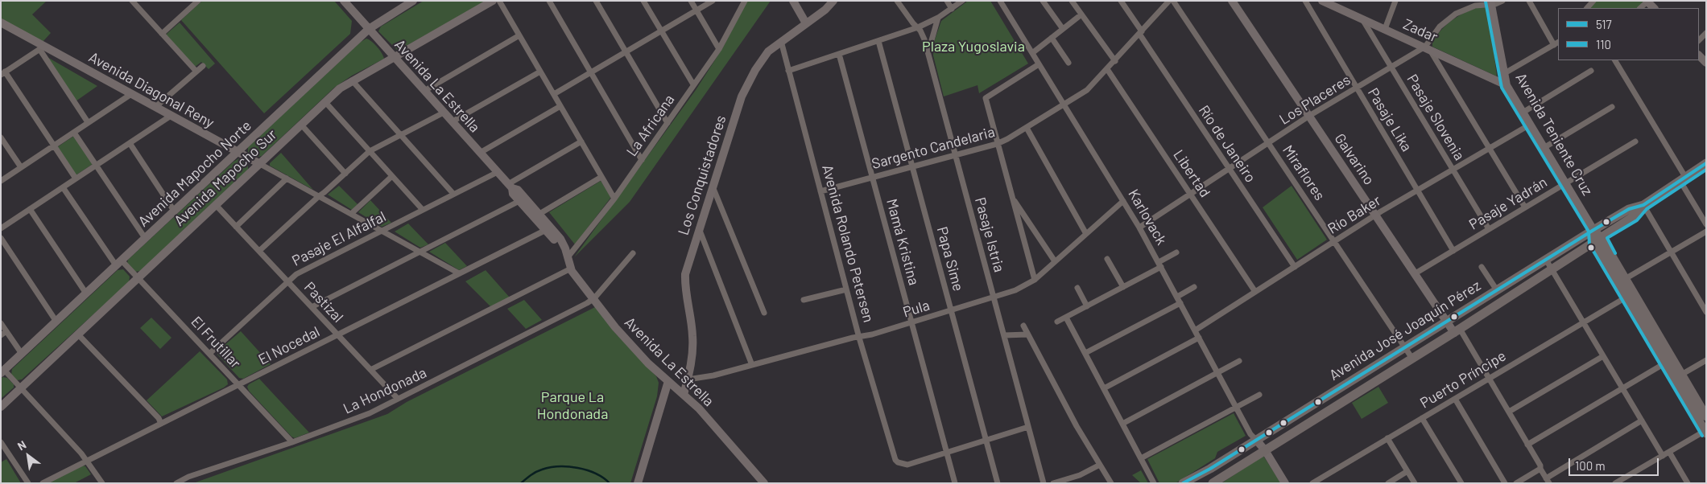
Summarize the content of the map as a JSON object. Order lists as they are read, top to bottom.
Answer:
{
  "streets": {
    "main road": ["Avenida Teniente Cruz", "Avenida José Joaquín Pérez"],
    "street": [
      "Zadar",
      "Avenida La Estrella",
      "Avenida Diagonal Reny",
      "Los Placeres",
      "Pasaje Slovenia",
      "Pasaje Lika",
      "La Africana",
      "Río de Janeiro",
      "Sargento Candelaria",
      "Galvarino",
      "Miraflores",
      "Avenida Mapocho Norte",
      "Libertad",
      "Los Conquistadores",
      "Avenida Mapocho Sur",
      "Pasaje Yadrán",
      "Río Baker",
      "Karlovack",
      "Pasaje Istria",
      "Pasaje El Alfalfal",
      "Mamá Kristina",
      "Avenida Rolando Petersen",
      "Papa Sime",
      "Pastizal",
      "Pula",
      "El Frutillar",
      "El Nocedal",
      "Puerto Príncipe",
      "La Hondonada"
    ]
  },
  "crossings": [
    ["Zadar", "Los Placeres"],
    ["Zadar", "Pasaje Slovenia"],
    ["Zadar", "Avenida Teniente Cruz"],
    ["Avenida La Estrella", "La Africana"],
    ["Avenida La Estrella", "Avenida Mapocho Norte"],
    ["Avenida La Estrella", "Los Conquistadores"],
    ["Avenida La Estrella", "Avenida Mapocho Sur"],
    ["Avenida La Estrella", "Pasaje El Alfalfal"],
    ["Avenida La Estrella", "El Nocedal"],
    ["Avenida La Estrella", "La Hondonada"],
    ["Avenida Diagonal Reny", "Avenida Mapocho Norte"],
    ["Avenida Diagonal Reny", "Avenida Mapocho Sur"],
    ["Avenida Diagonal Reny", "Pasaje El Alfalfal"],
    ["Avenida Diagonal Reny", "El Nocedal"],
    ["Los Placeres", "Pasaje Slovenia"],
    ["Los Placeres", "Pasaje Lika"],
    ["Los Placeres", "Avenida Teniente Cruz"],
    ["Los Placeres", "Río de Janeiro"],
    ["Los Placeres", "Galvarino"],
    ["Los Placeres", "Miraflores"],
    ["Los Placeres", "Libertad"],
    ["Los Placeres", "Karlovack"],
    ["Pasaje Slovenia", "Pasaje Yadrán"],
    ["Pasaje Slovenia", "Río Baker"],
    ["Pasaje Lika", "Pasaje Yadrán"],
    ["Pasaje Lika", "Río Baker"],
    ["Avenida Teniente Cruz", "Pasaje Yadrán"],
    ["Avenida Teniente Cruz", "Río Baker"],
    ["Avenida Teniente Cruz", "Avenida José Joaquín Pérez"],
    ["Avenida Teniente Cruz", "Puerto Príncipe"],
    ["Río de Janeiro", "Sargento Candelaria"],
    ["Río de Janeiro", "Río Baker"],
    ["Sargento Candelaria", "Libertad"],
    ["Sargento Candelaria", "Karlovack"],
    ["Sargento Candelaria", "Pasaje Istria"],
    ["Sargento Candelaria", "Mamá Kristina"],
    ["Sargento Candelaria", "Avenida Rolando Petersen"],
    ["Sargento Candelaria", "Papa Sime"],
    ["Galvarino", "Pasaje Yadrán"],
    ["Galvarino", "Río Baker"],
    ["Galvarino", "Avenida José Joaquín Pérez"],
    ["Miraflores", "Río Baker"],
    ["Miraflores", "Avenida José Joaquín Pérez"],
    ["Avenida Mapocho Norte", "El Frutillar"],
    ["Libertad", "Río Baker"],
    ["Los Conquistadores", "Avenida Rolando Petersen"],
    ["Los Conquistadores", "Pula"],
    ["Avenida Mapocho Sur", "Pastizal"],
    ["Avenida Mapocho Sur", "El Frutillar"],
    ["Río Baker", "Karlovack"],
    ["Karlovack", "Pula"],
    ["Karlovack", "Avenida José Joaquín Pérez"],
    ["Pasaje Istria", "Pula"],
    ["Pasaje El Alfalfal", "Pastizal"],
    ["Pasaje El Alfalfal", "El Frutillar"],
    ["Mamá Kristina", "Avenida Rolando Petersen"],
    ["Mamá Kristina", "Pula"],
    ["Avenida Rolando Petersen", "Pula"],
    ["Papa Sime", "Pula"],
    ["Pastizal", "El Nocedal"],
    ["Pastizal", "La Hondonada"],
    ["El Frutillar", "El Nocedal"],
    ["El Frutillar", "La Hondonada"]
  ],
  "parks": ["Plaza Yugoslavia", "Parque La Hondonada"],
  "lines": ["transit line 110", "transit line 517"],
  "legend": ["517", "110"],
  "scale_bar": "100 m",
  "north": "top left"
}
